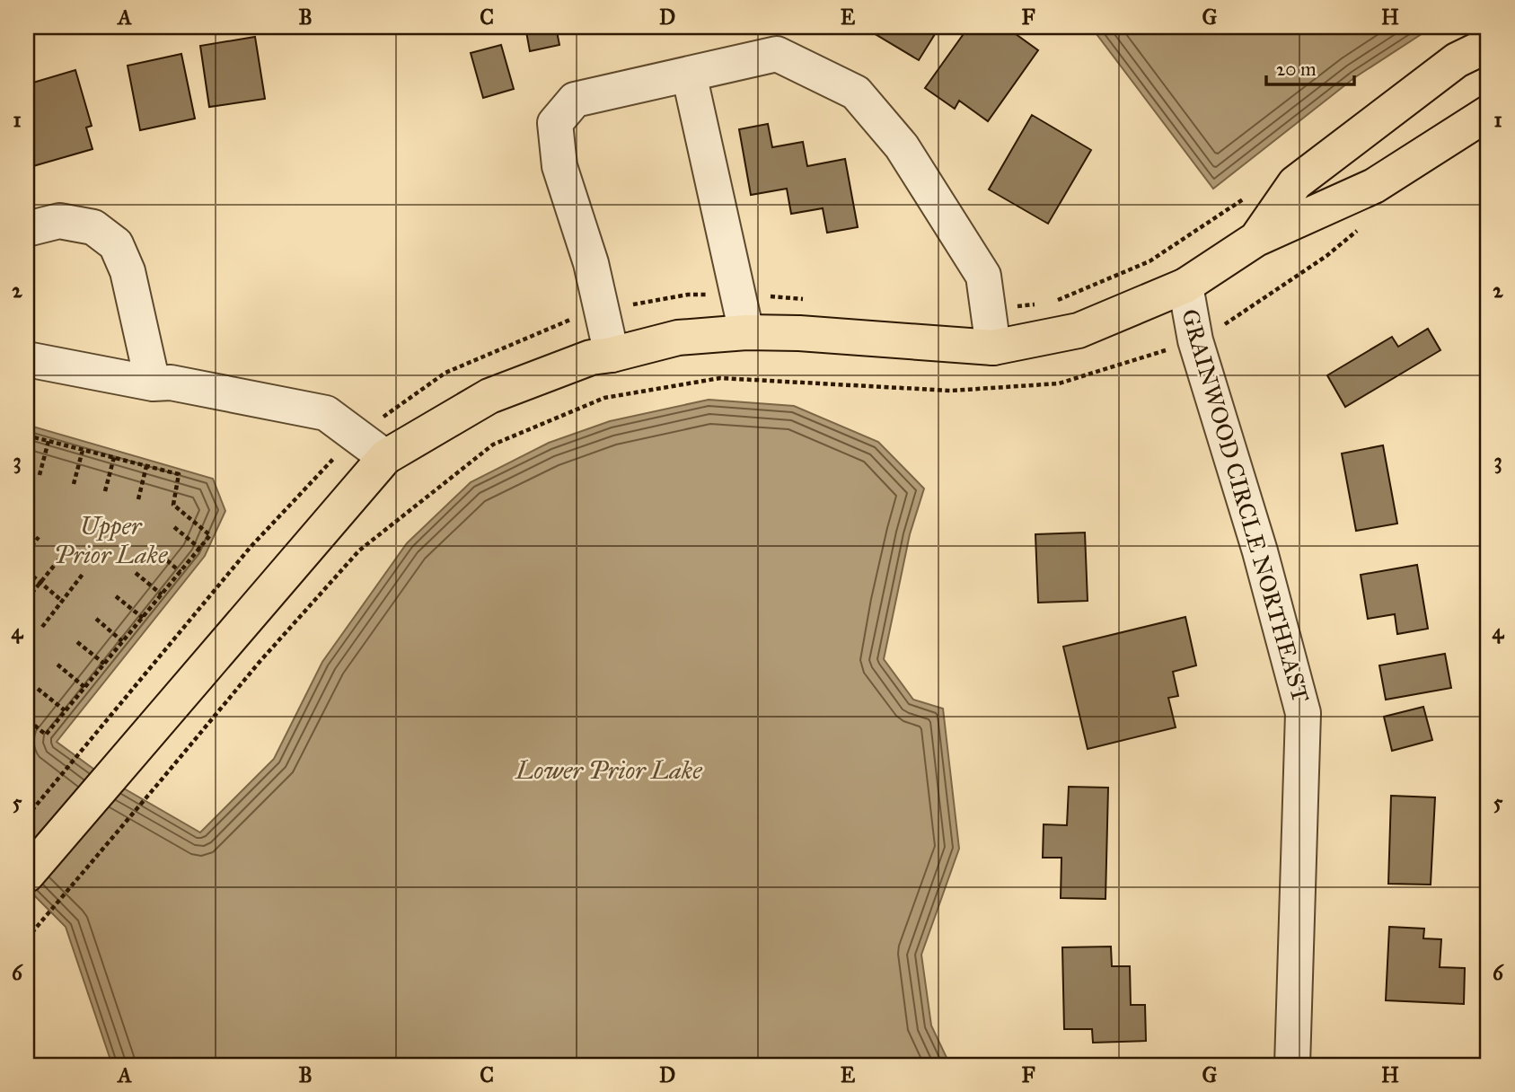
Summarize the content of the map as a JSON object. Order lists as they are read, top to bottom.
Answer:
{
  "streets": {
    "street": ["GRAINWOOD CIRCLE NORTHEAST"]
  },
  "water": ["Upper Prior Lake", "Lower Prior Lake"],
  "scale_bar": "20 m",
  "grid": {
    "columns": [
      "A",
      "B",
      "C",
      "D",
      "E",
      "F",
      "G",
      "H"
    ],
    "rows": [
      "1",
      "2",
      "3",
      "4",
      "5",
      "6"
    ]
  }
}
